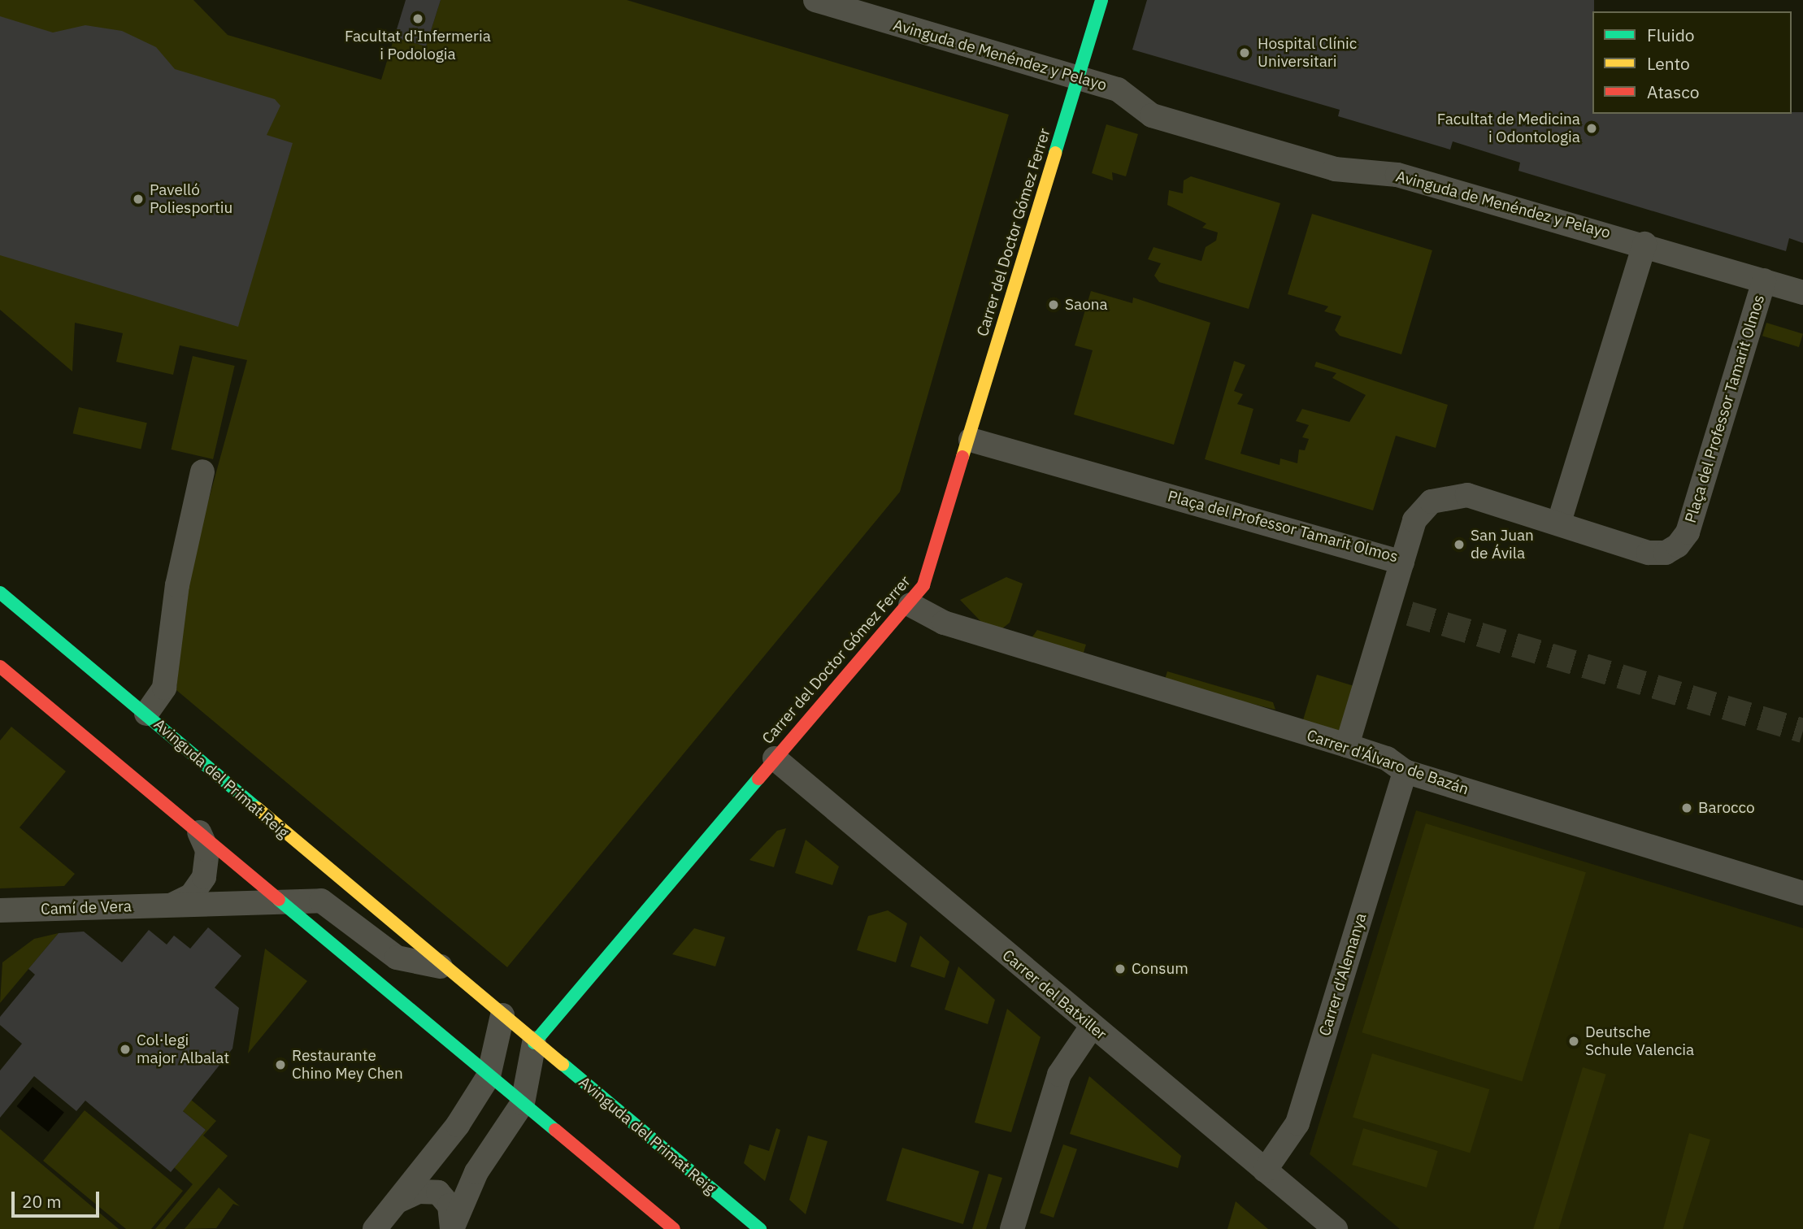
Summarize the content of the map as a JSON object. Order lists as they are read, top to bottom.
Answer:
{
  "streets": {
    "main road": ["Carrer del Doctor Gómez Ferrer", "Avinguda del Primat Reig"],
    "street": [
      "Avinguda de Menéndez y Pelayo",
      "Plaça del Professor Tamarit Olmos",
      "Carrer d'Álvaro de Bazán",
      "Camí de Vera",
      "Carrer d'Alemanya",
      "Carrer del Batxiller"
    ]
  },
  "crossings": [
    ["Avinguda de Menéndez y Pelayo", "Carrer del Doctor Gómez Ferrer"],
    ["Avinguda de Menéndez y Pelayo", "Plaça del Professor Tamarit Olmos"],
    ["Carrer del Doctor Gómez Ferrer", "Plaça del Professor Tamarit Olmos"],
    ["Carrer del Doctor Gómez Ferrer", "Carrer d'Álvaro de Bazán"],
    ["Carrer del Doctor Gómez Ferrer", "Avinguda del Primat Reig"],
    ["Carrer del Doctor Gómez Ferrer", "Carrer del Batxiller"],
    ["Carrer d'Álvaro de Bazán", "Carrer d'Alemanya"],
    ["Avinguda del Primat Reig", "Camí de Vera"],
    ["Carrer d'Alemanya", "Carrer del Batxiller"]
  ],
  "places": [
    "Facultat d'Infermeria i Podologia",
    "Hospital Clínic Universitari",
    "Facultat de Medicina i Odontologia",
    "Pavelló Poliesportiu",
    "Saona",
    "San Juan de Ávila",
    "Barocco",
    "Consum",
    "Deutsche Schule Valencia",
    "Col·legi major Albalat",
    "Restaurante Chino Mey Chen"
  ],
  "legend": ["Fluido", "Lento", "Atasco"],
  "scale_bar": "20 m"
}
